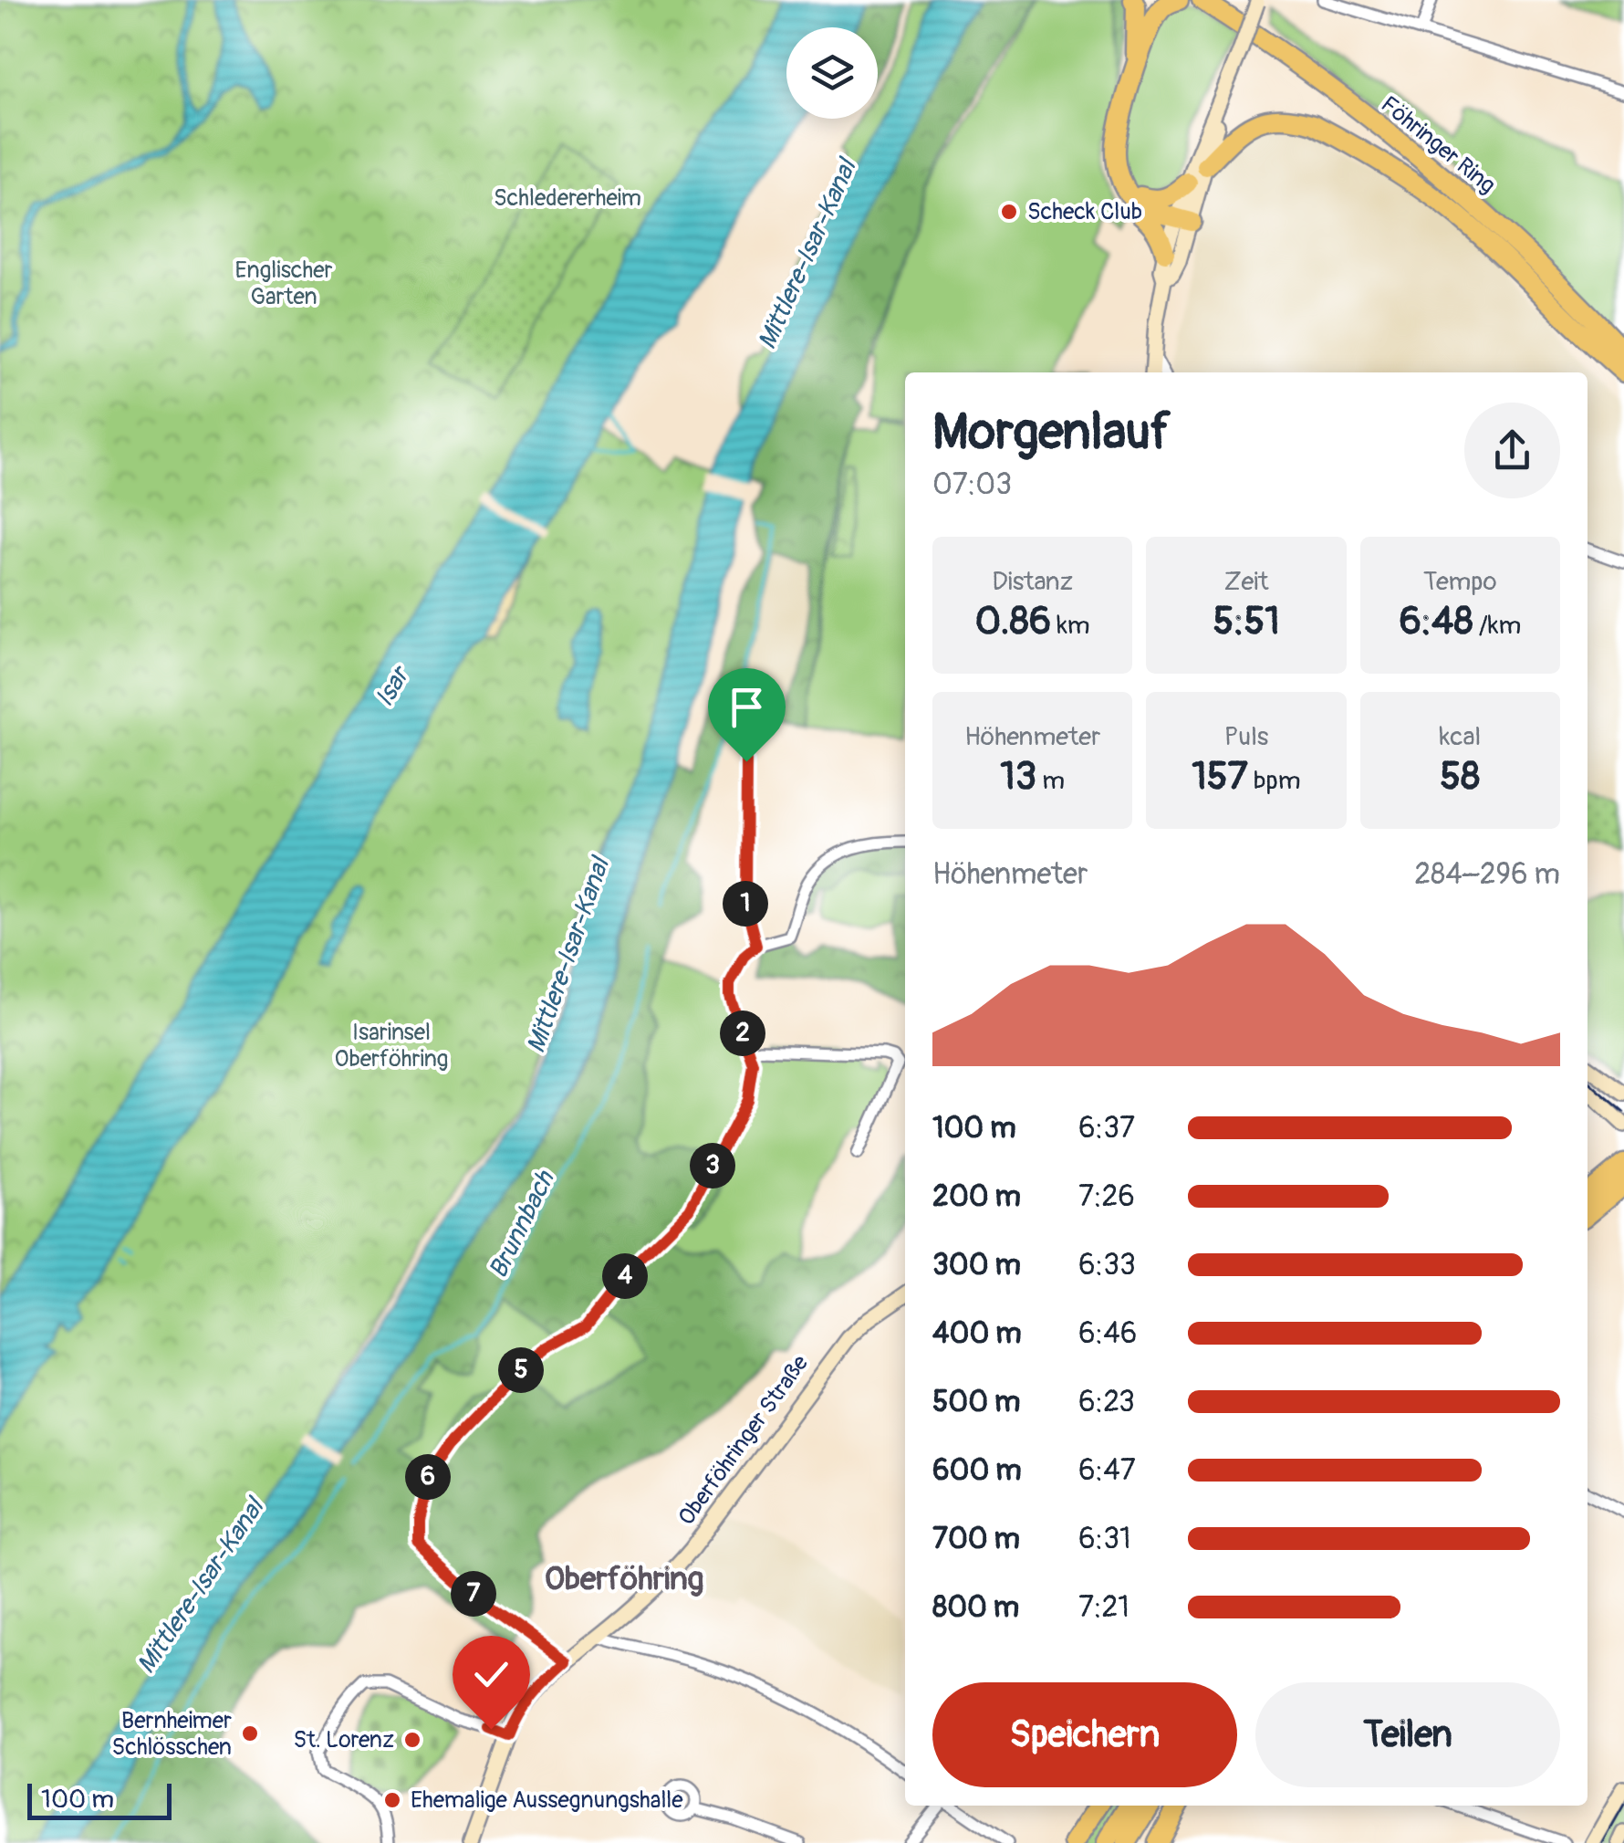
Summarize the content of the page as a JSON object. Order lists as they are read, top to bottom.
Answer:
{
  "streets": {
    "highway": ["Föhringer Ring"],
    "main road": ["Oberföhringer Straße"]
  },
  "districts": ["Oberföhring"],
  "water": ["Mittlere-Isar-Kanal", "Isar", "Brunnbach"],
  "parks": ["Schledererheim", "Englischer Garten", "Isarinsel Oberföhring"],
  "places": [
    "Scheck Club",
    "Bernheimer Schlösschen",
    "St. Lorenz",
    "Ehemalige Aussegnungshalle"
  ],
  "scale_bar": "100 m",
  "page": {
    "heading": ["Morgenlauf", "07:03"],
    "stats": [
      ["Distanz", "0.86 km"],
      ["Zeit", "5:51"],
      ["Tempo", "6:48 /km"],
      ["Höhenmeter", "13 m"],
      ["Puls", "157 bpm"],
      ["kcal", "58"]
    ],
    "chart": ["Höhenmeter", "284–296 m"],
    "pins": [
      "1",
      "2",
      "3",
      "4",
      "5",
      "6",
      "7"
    ],
    "list": [
      {
        "name": "100 m",
        "note": "6:37"
      },
      {
        "name": "200 m",
        "note": "7:26"
      },
      {
        "name": "300 m",
        "note": "6:33"
      },
      {
        "name": "400 m",
        "note": "6:46"
      },
      {
        "name": "500 m",
        "note": "6:23"
      },
      {
        "name": "600 m",
        "note": "6:47"
      },
      {
        "name": "700 m",
        "note": "6:31"
      },
      {
        "name": "800 m",
        "note": "7:21"
      }
    ],
    "buttons": ["Speichern", "Teilen"],
    "scale": "100 m"
  }
}
